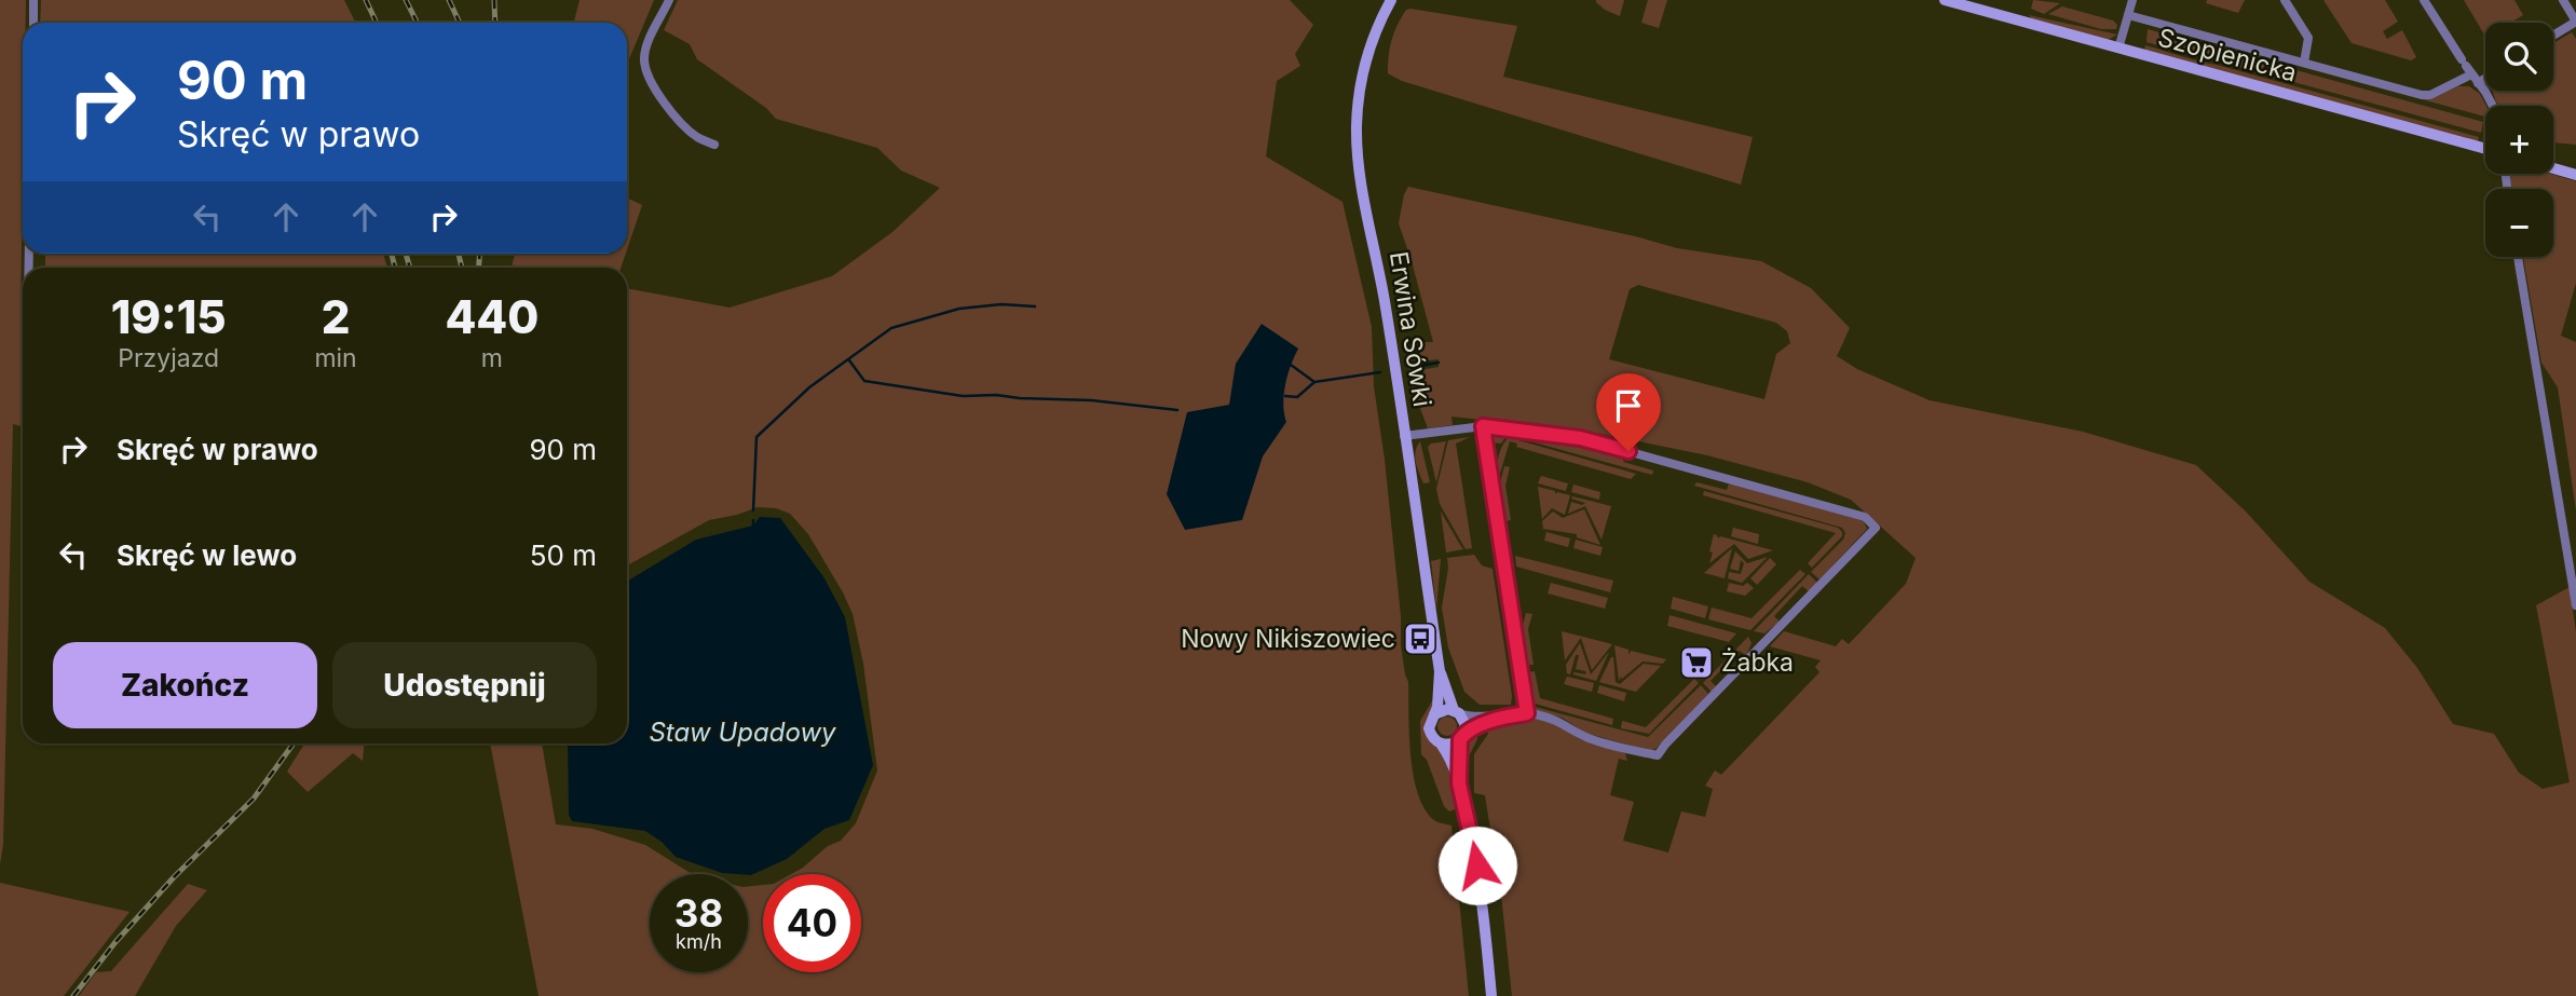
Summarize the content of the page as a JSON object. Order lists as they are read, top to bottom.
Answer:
{
  "streets": {
    "street": ["Szopienicka", "Erwina Sówki"]
  },
  "water": ["Staw Upadowy"],
  "places": {
    "bus stop": ["Nowy Nikiszowiec"],
    "supermarket": ["Żabka"]
  },
  "page": {
    "map_buttons": ["+", "−"],
    "turn": ["90 m", "Skręć w prawo"],
    "eta": [
      "19:15",
      "Przyjazd",
      "2",
      "min",
      "440",
      "m"
    ],
    "list": [
      {
        "name": "Skręć w prawo",
        "value": "90 m"
      },
      {
        "name": "Skręć w lewo",
        "value": "50 m"
      }
    ],
    "buttons": ["Zakończ", "Udostępnij"],
    "speed": "38 km/h",
    "limit": "40"
  }
}
